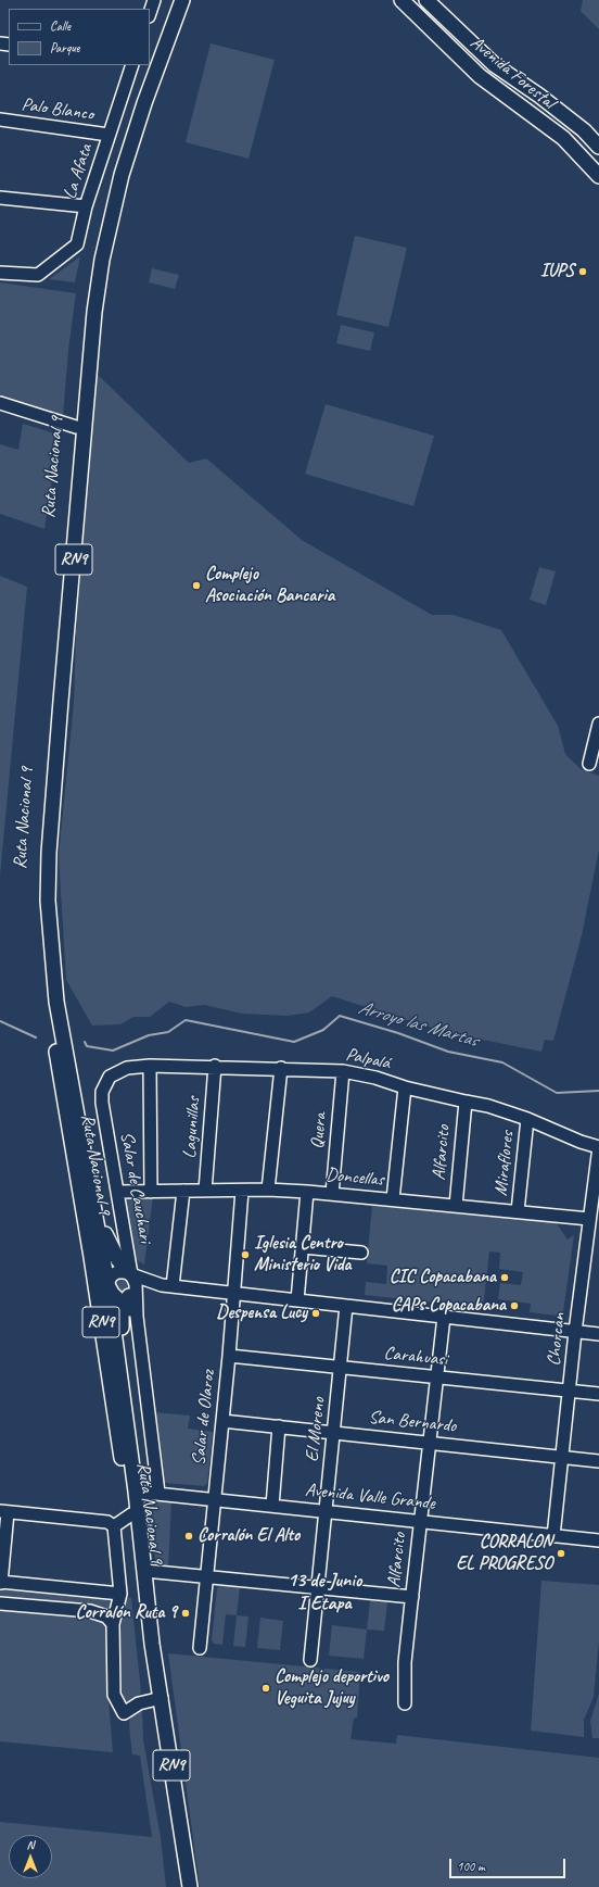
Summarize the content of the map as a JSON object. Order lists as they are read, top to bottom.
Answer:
{
  "streets": {
    "main road": ["Avenida Forestal", "Ruta Nacional 9", "RN9"],
    "street": [
      "Palo Blanco",
      "La Afata",
      "Palpalá",
      "Lagunillas",
      "Quera",
      "Alfarcito",
      "Miraflores",
      "Doncellas",
      "Salar de Cauchari",
      "Chorcan",
      "Carahuasi",
      "Salar de Olaroz",
      "San Bernardo",
      "El Moreno",
      "Avenida Valle Grande"
    ]
  },
  "crossings": [
    ["Palo Blanco", "La Afata"],
    ["Ruta Nacional 9", "Avenida Valle Grande"],
    ["Palpalá", "Lagunillas"],
    ["Palpalá", "Quera"],
    ["Palpalá", "Alfarcito"],
    ["Palpalá", "Miraflores"],
    ["Palpalá", "Salar de Cauchari"],
    ["Palpalá", "Chorcan"],
    ["Lagunillas", "Doncellas"],
    ["Quera", "Doncellas"],
    ["Alfarcito", "Doncellas"],
    ["Alfarcito", "Carahuasi"],
    ["Alfarcito", "San Bernardo"],
    ["Alfarcito", "Avenida Valle Grande"],
    ["Miraflores", "Doncellas"],
    ["Doncellas", "Salar de Cauchari"],
    ["Doncellas", "Chorcan"],
    ["Doncellas", "Salar de Olaroz"],
    ["Salar de Cauchari", "Avenida Valle Grande"],
    ["Chorcan", "Carahuasi"],
    ["Chorcan", "San Bernardo"],
    ["Chorcan", "Avenida Valle Grande"],
    ["Carahuasi", "Salar de Olaroz"],
    ["Carahuasi", "El Moreno"],
    ["Salar de Olaroz", "San Bernardo"],
    ["Salar de Olaroz", "Avenida Valle Grande"],
    ["San Bernardo", "El Moreno"],
    ["El Moreno", "Avenida Valle Grande"]
  ],
  "districts": ["13 de Junio I Etapa"],
  "water": ["Arroyo las Martas"],
  "places": [
    "IUPS",
    "Complejo Asociación Bancaria",
    "Iglesia Centro Ministerio Vida",
    "CIC Copacabana",
    "CAPs Copacabana",
    "Despensa Lucy",
    "Corralón El Alto",
    "CORRALON EL PROGRESO",
    "Corralón Ruta 9",
    "Complejo deportivo Veguita Jujuy"
  ],
  "legend": ["Calle", "Parque"],
  "scale_bar": "100 m",
  "north": "top"
}
